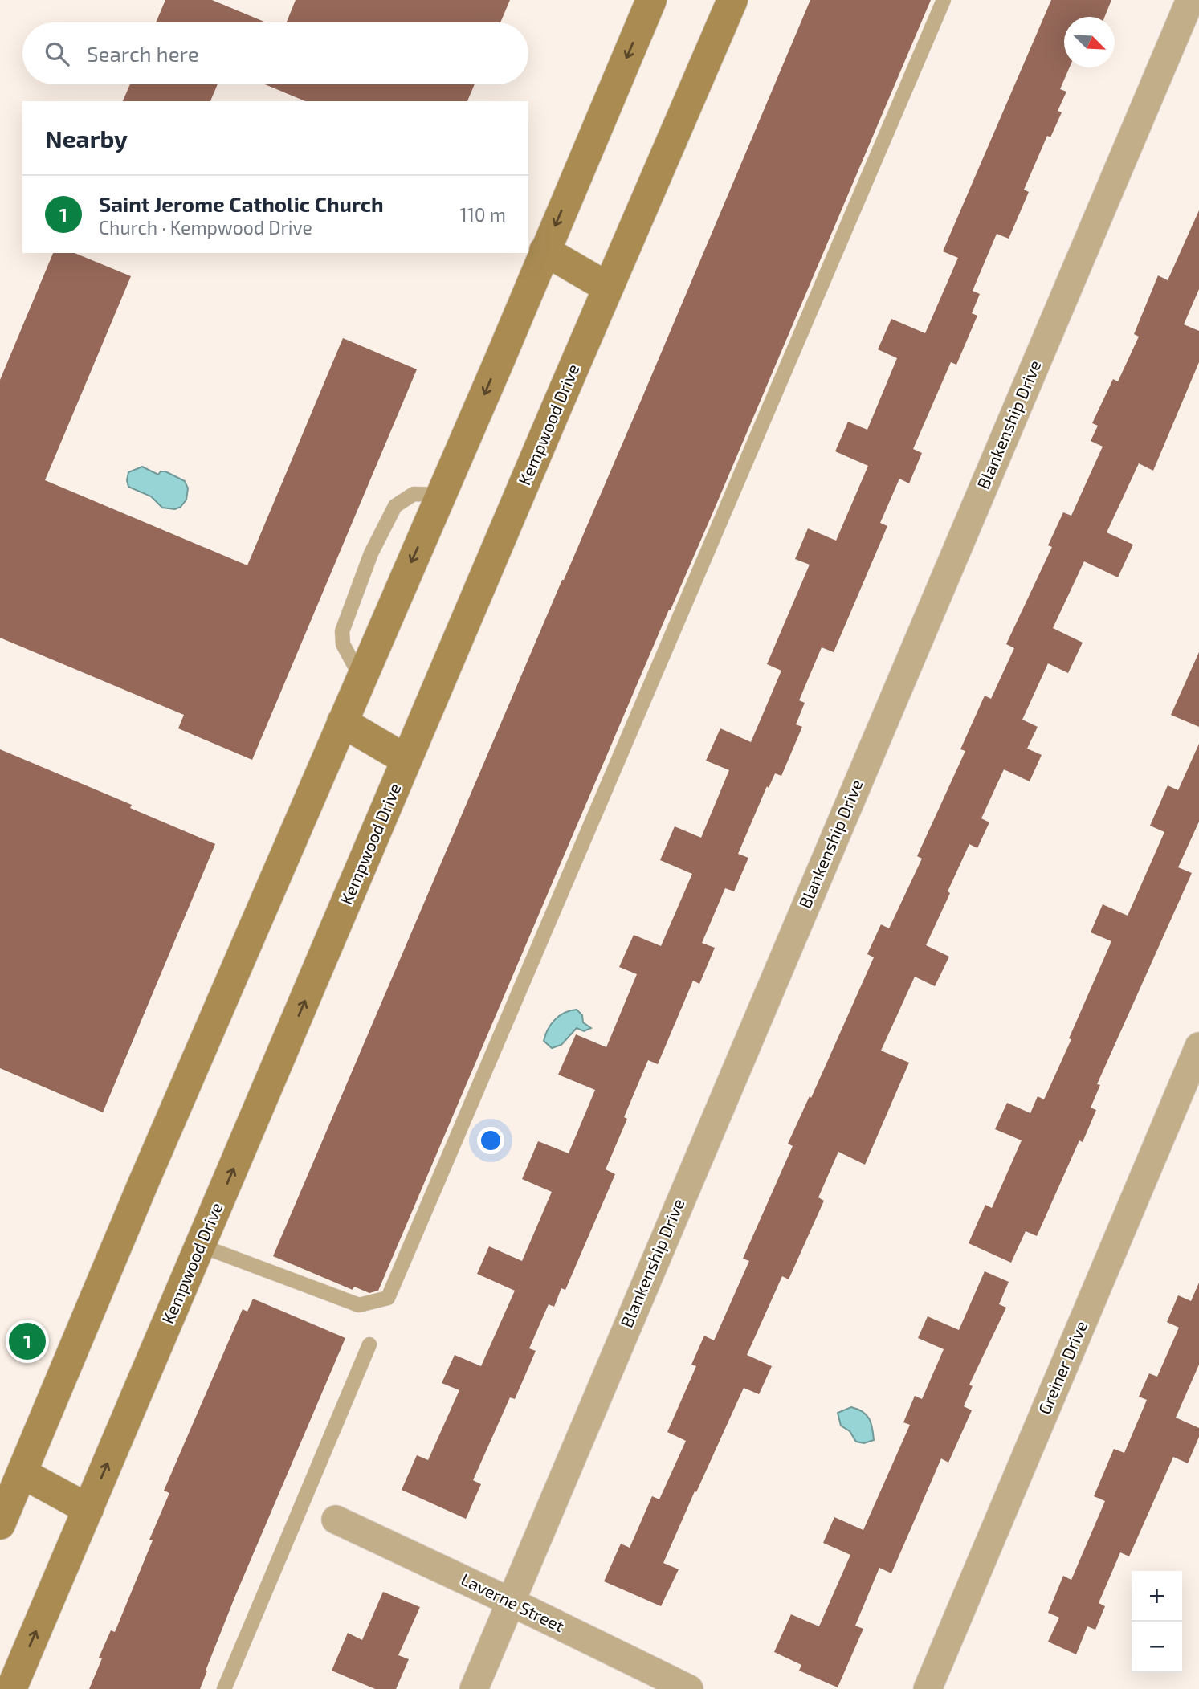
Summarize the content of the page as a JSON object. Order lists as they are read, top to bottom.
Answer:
{
  "streets": {
    "main road": ["Kempwood Drive"],
    "street": ["Blankenship Drive", "Greiner Drive", "Laverne Street"]
  },
  "crossings": [
    ["Blankenship Drive", "Laverne Street"]
  ],
  "north": "bottom right",
  "page": {
    "search": "Search here",
    "heading": "Nearby",
    "list": [
      {
        "mark": "1",
        "name": "Saint Jerome Catholic Church",
        "note": "Church · Kempwood Drive",
        "value": "110 m"
      }
    ],
    "pins": "1",
    "map_buttons": ["+", "−"]
  }
}
